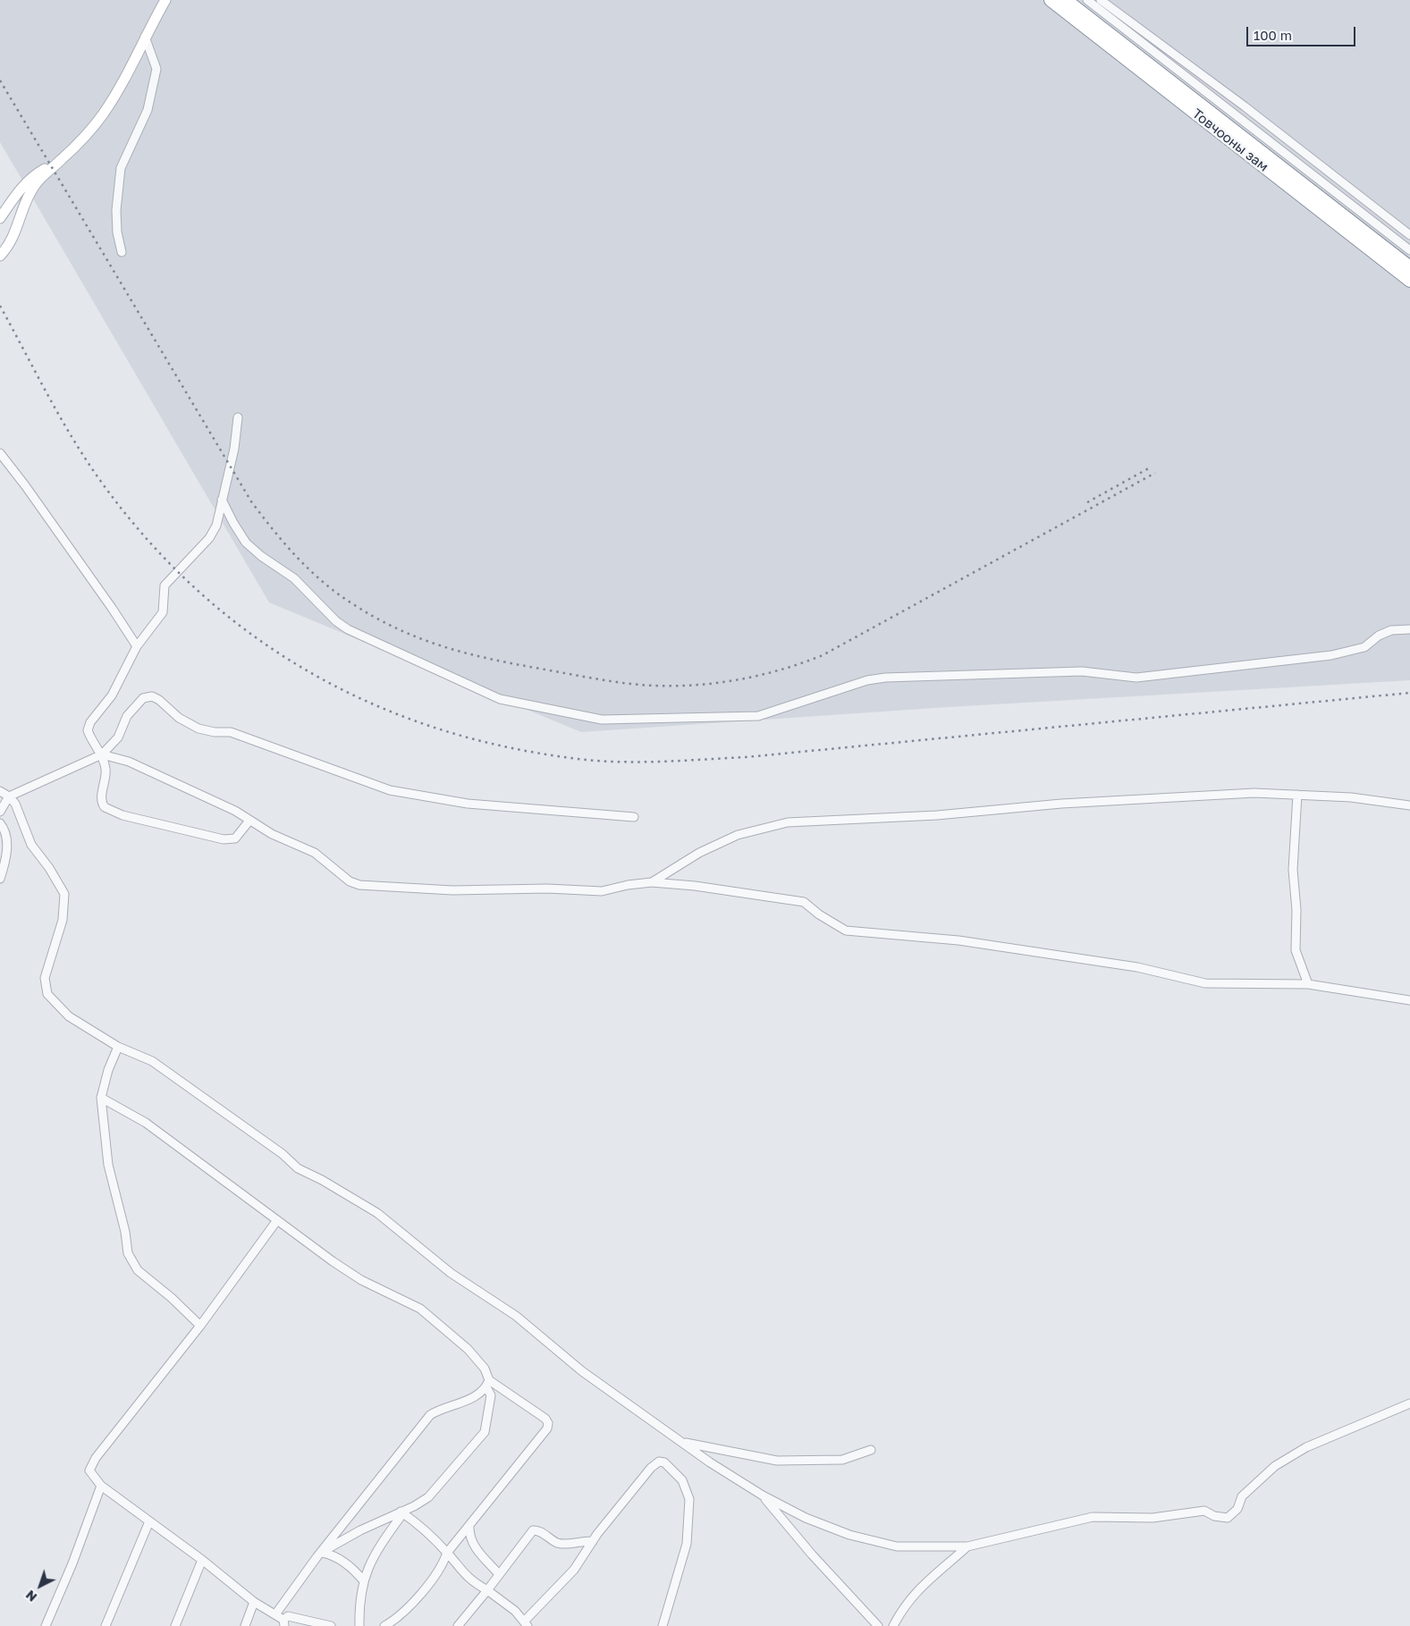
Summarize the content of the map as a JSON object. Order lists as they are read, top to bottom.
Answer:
{
  "streets": {
    "highway": ["Товчооны зам"]
  },
  "scale_bar": "100 m",
  "north": "bottom left"
}
